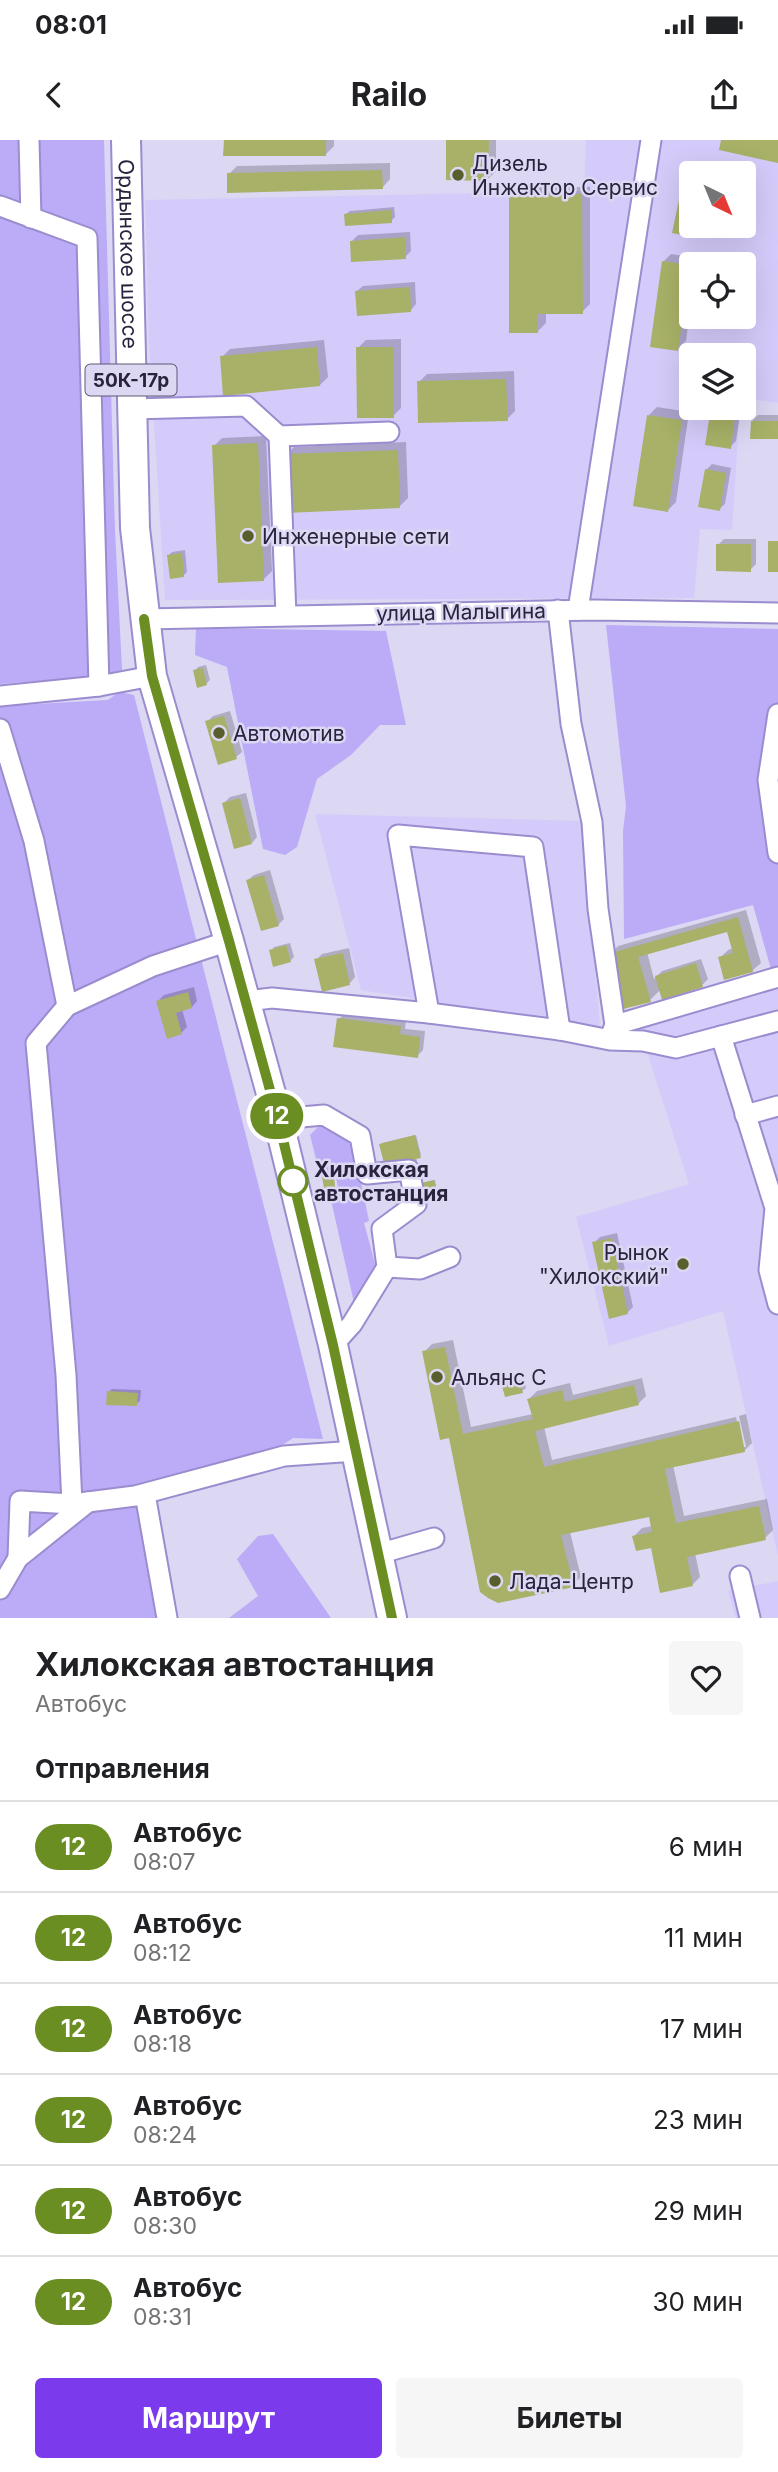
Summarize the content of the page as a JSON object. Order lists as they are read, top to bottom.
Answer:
{
  "streets": {
    "highway": ["Ордынское шоссе", "50К-17р"],
    "street": ["улица Малыгина"]
  },
  "crossings": [
    ["Ордынское шоссе", "улица Малыгина"]
  ],
  "places": [
    "Дизель Инжектор Сервис",
    "Инженерные сети",
    "Автомотив",
    "Хилокская автостанция",
    "Рынок \"Хилокский\"",
    "Альянс С",
    "Лада-Центр"
  ],
  "lines": ["bus line 12"],
  "north": "bottom right",
  "page": {
    "status": "08:01",
    "header": "Railo",
    "on_map": "12",
    "heading": [
      ["Хилокская автостанция", "Автобус"],
      "Отправления"
    ],
    "list": [
      {
        "mark": "12",
        "name": "Автобус",
        "note": "08:07",
        "value": "6 мин"
      },
      {
        "mark": "12",
        "name": "Автобус",
        "note": "08:12",
        "value": "11 мин"
      },
      {
        "mark": "12",
        "name": "Автобус",
        "note": "08:18",
        "value": "17 мин"
      },
      {
        "mark": "12",
        "name": "Автобус",
        "note": "08:24",
        "value": "23 мин"
      },
      {
        "mark": "12",
        "name": "Автобус",
        "note": "08:30",
        "value": "29 мин"
      },
      {
        "mark": "12",
        "name": "Автобус",
        "note": "08:31",
        "value": "30 мин"
      }
    ],
    "buttons": ["Маршрут", "Билеты"]
  }
}
